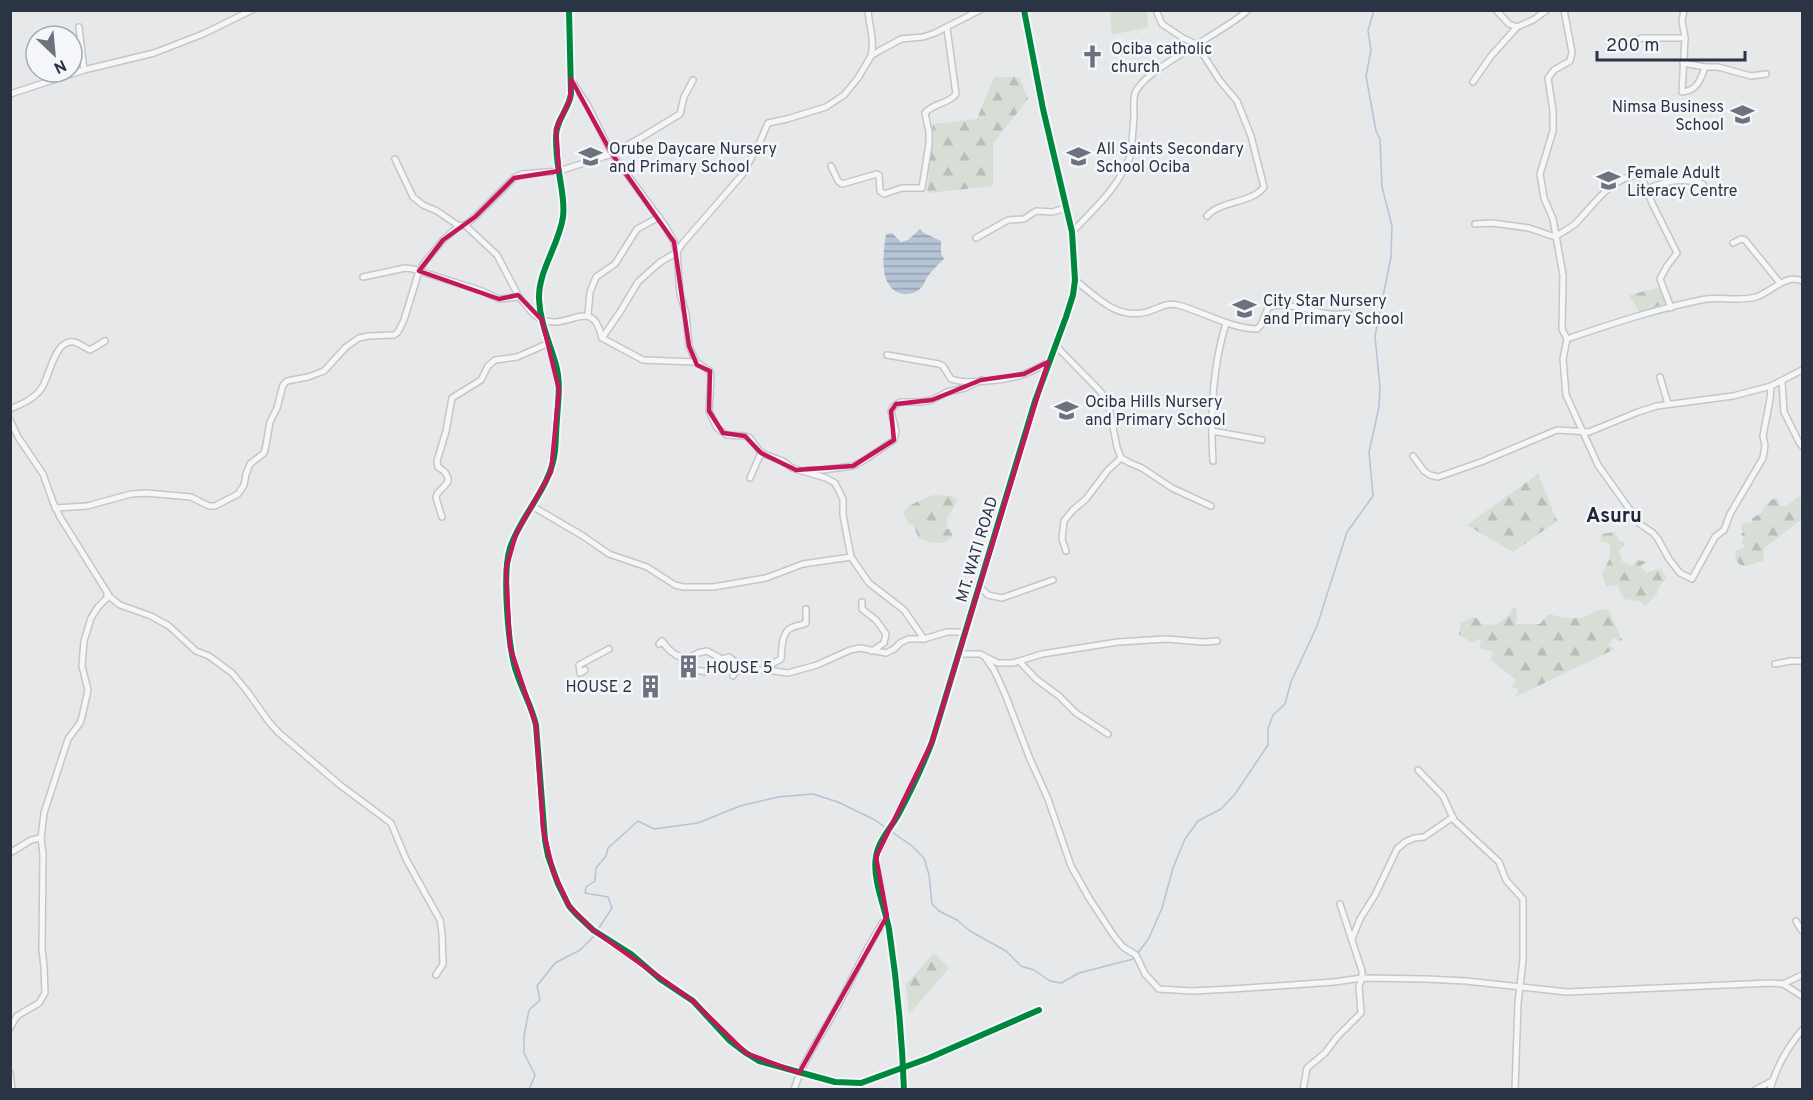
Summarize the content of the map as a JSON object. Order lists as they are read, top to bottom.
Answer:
{
  "streets": {
    "street": ["MT. WATI ROAD"]
  },
  "districts": ["Asuru"],
  "places": {
    "church": ["Ociba catholic church"],
    "school or university": [
      "Nimsa Business School",
      "Orube Daycare Nursery and Primary School",
      "All Saints Secondary School Ociba",
      "Female Adult Literacy Centre",
      "City Star Nursery and Primary School",
      "Ociba Hills Nursery and Primary School"
    ],
    "building": ["HOUSE 5", "HOUSE 2"]
  },
  "scale_bar": "200 m",
  "north": "bottom right"
}
